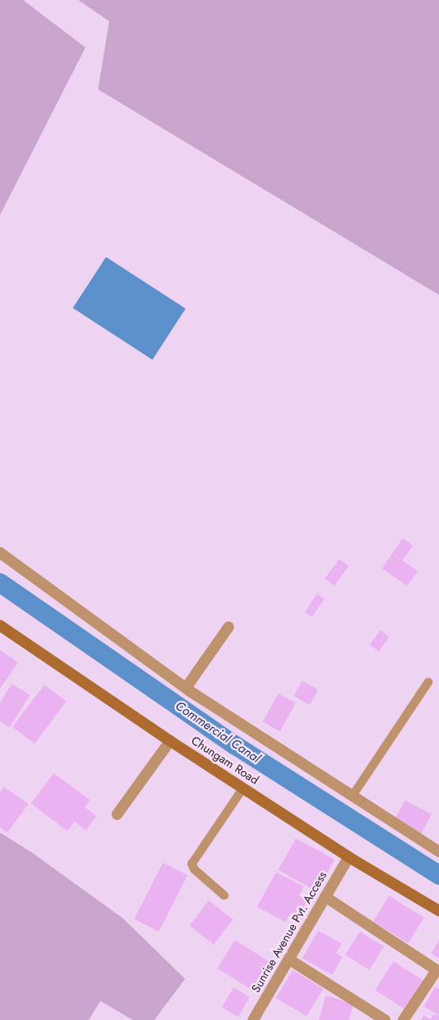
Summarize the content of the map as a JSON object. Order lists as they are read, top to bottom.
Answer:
{
  "streets": {
    "main road": ["Chungam Road"],
    "street": ["Sunrise Avenue Pvt. Access"]
  },
  "crossings": [
    ["Chungam Road", "Sunrise Avenue Pvt. Access"]
  ],
  "water": ["Commercial Canal"]
}
